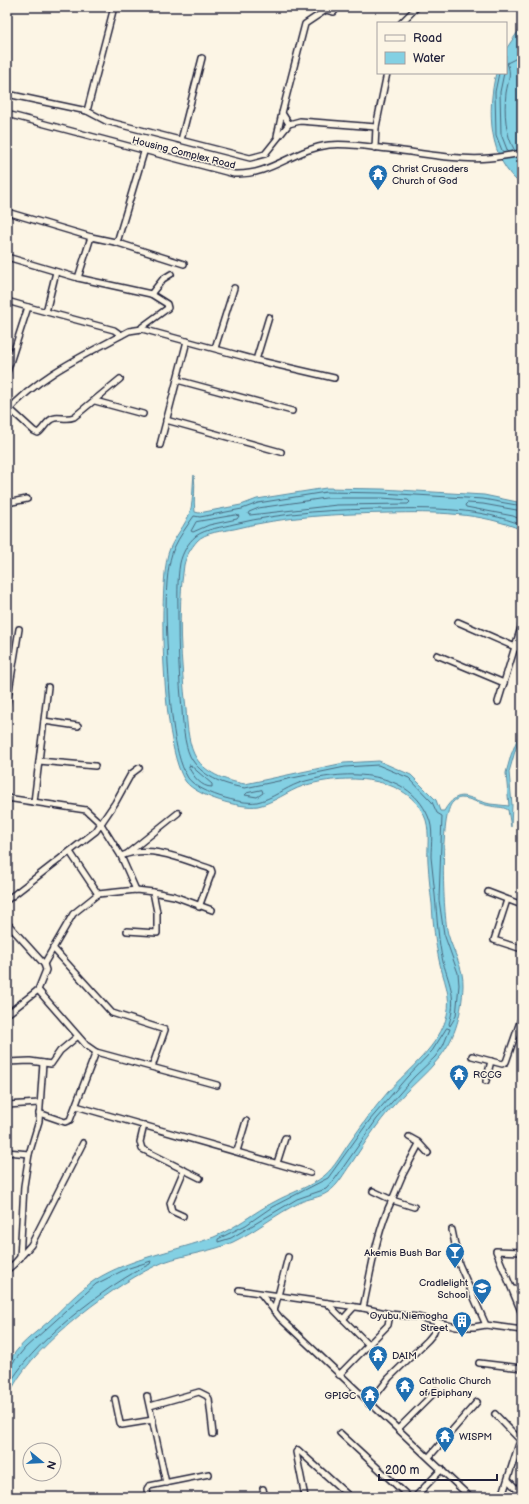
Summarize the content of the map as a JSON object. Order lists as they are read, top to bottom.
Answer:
{
  "streets": {
    "street": ["Housing Complex Road"]
  },
  "places": {
    "temple": [
      "Christ Crusaders Church of God",
      "RCCG",
      "DAIM",
      "Catholic Church of Epiphany",
      "GPIGC",
      "WISPM"
    ],
    "bar": ["Akemis Bush Bar"],
    "school or university": ["Cradlelight School"],
    "building": ["Oyubu Niemogha Street"]
  },
  "legend": ["Road", "Water"],
  "scale_bar": "200 m",
  "north": "right"
}
